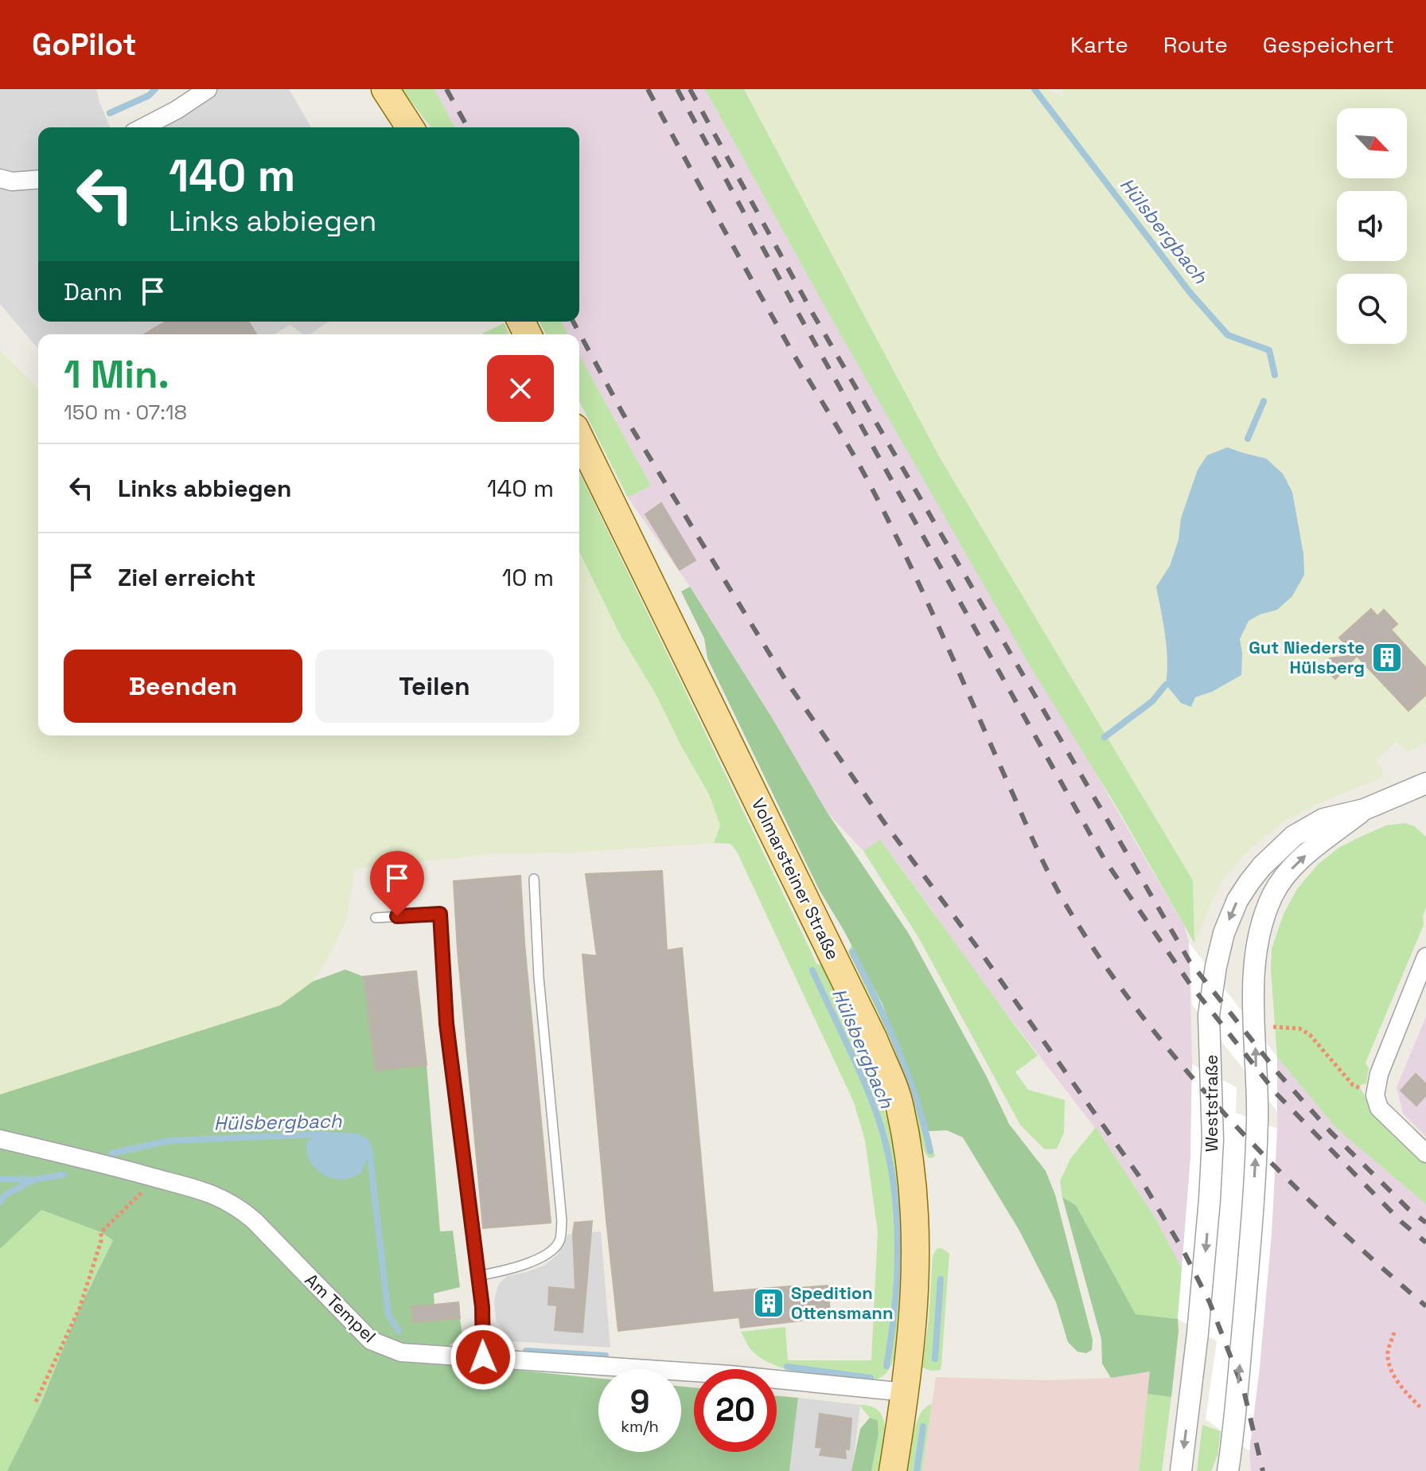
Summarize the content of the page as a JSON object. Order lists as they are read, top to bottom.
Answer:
{
  "streets": {
    "main road": ["Volmarsteiner Straße"],
    "street": ["Weststraße", "Am Tempel"]
  },
  "crossings": [
    ["Volmarsteiner Straße", "Am Tempel"]
  ],
  "water": ["Hülsbergbach"],
  "places": {
    "building": ["Gut Niederste Hülsberg", "Spedition Ottensmann"]
  },
  "north": "bottom right",
  "page": {
    "header": "GoPilot",
    "nav": ["Karte", "Route", "Gespeichert"],
    "turn": ["140 m", "Links abbiegen"],
    "then": "Dann",
    "heading": ["1 Min.", "150 m · 07:18"],
    "list": [
      {
        "name": "Links abbiegen",
        "value": "140 m"
      },
      {
        "name": "Ziel erreicht",
        "value": "10 m"
      }
    ],
    "buttons": ["Beenden", "Teilen"],
    "speed": "9 km/h",
    "limit": "20"
  }
}
